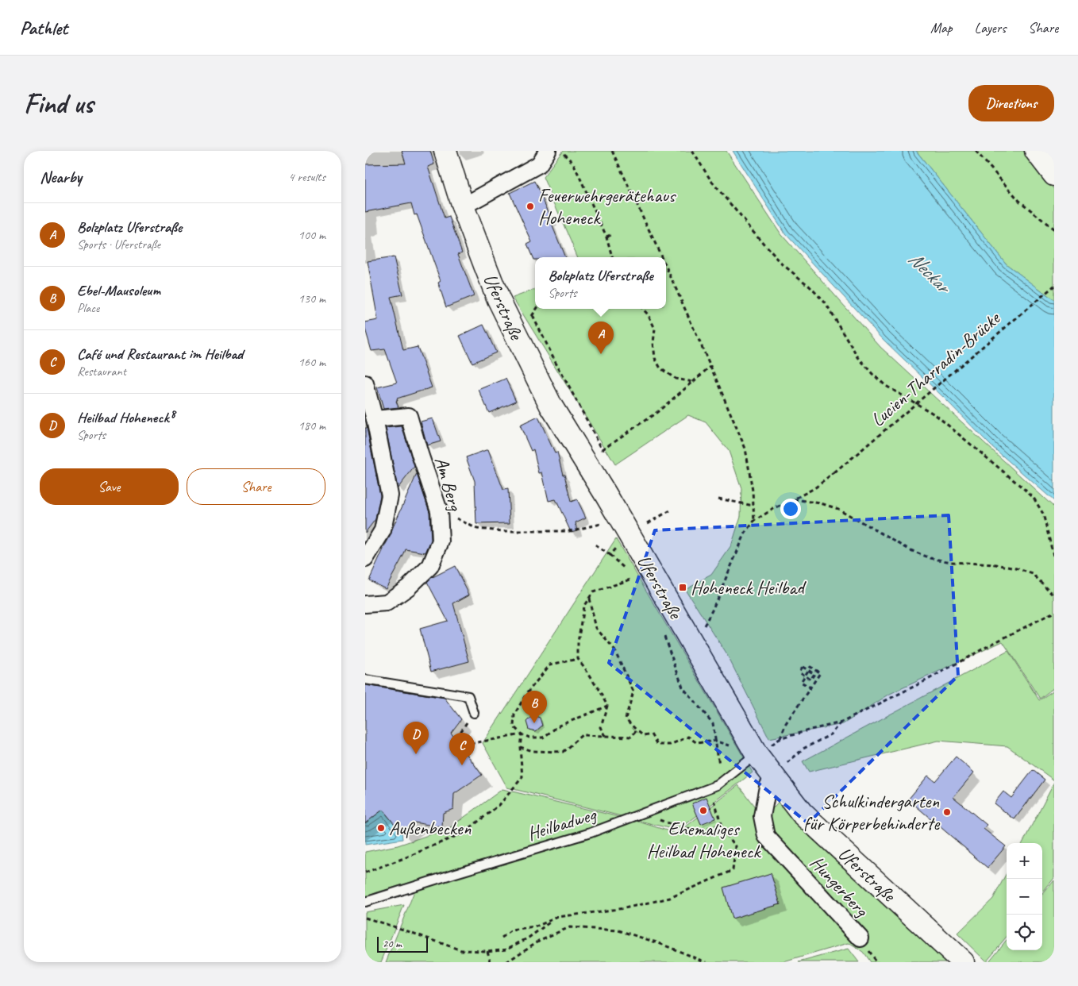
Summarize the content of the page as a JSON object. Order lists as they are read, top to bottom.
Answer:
{
  "streets": {
    "street": ["Uferstraße", "Am Berg", "Hungerberg"],
    "lane": ["Heilbadweg"],
    "path": ["Lucien-Tharradin-Brücke"]
  },
  "crossings": [
    ["Uferstraße", "Heilbadweg"],
    ["Uferstraße", "Hungerberg"]
  ],
  "water": ["Neckar"],
  "places": {
    "other": [
      "Feuerwehrgerätehaus Hoheneck",
      "Ehemaliges Heilbad Hoheneck",
      "Schulkindergarten für Körperbehinderte",
      "Außenbecken"
    ],
    "transit": ["Hoheneck Heilbad"]
  },
  "scale_bar": "20 m",
  "page": {
    "header": "Pathlet",
    "nav": ["Map", "Layers", "Share"],
    "buttons": [
      "Directions",
      ["Save", "Share"]
    ],
    "title": "Find us",
    "heading": ["Nearby", "4 results"],
    "list": [
      {
        "mark": "A",
        "name": "Bolzplatz Uferstraße",
        "note": "Sports · Uferstraße",
        "value": "100 m"
      },
      {
        "mark": "B",
        "name": "Ebel-Mausoleum",
        "note": "Place",
        "value": "130 m"
      },
      {
        "mark": "C",
        "name": "Café und Restaurant im Heilbad",
        "note": "Restaurant",
        "value": "160 m"
      },
      {
        "mark": "D",
        "name": "Heilbad Hoheneck⁸",
        "note": "Sports",
        "value": "180 m"
      }
    ],
    "popup": ["Bolzplatz Uferstraße", "Sports"],
    "pins": [
      "A",
      "B",
      "D",
      "C"
    ],
    "map_buttons": ["+", "−"],
    "scale": "20 m"
  }
}
